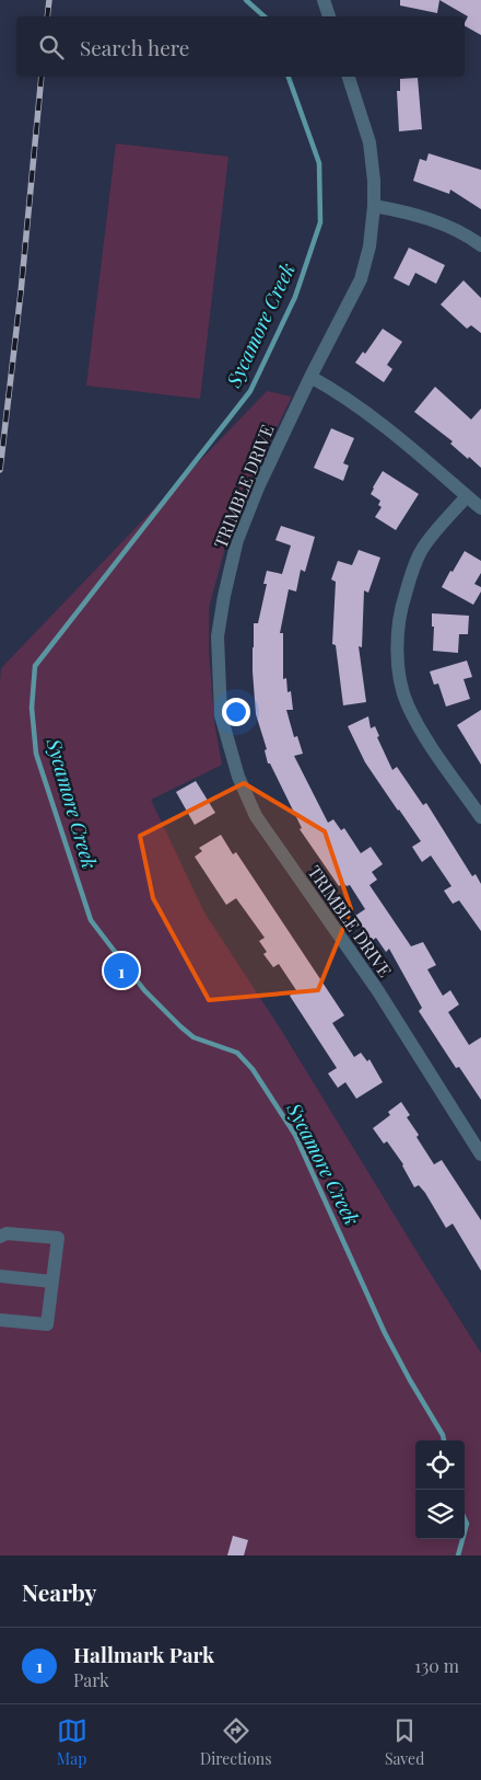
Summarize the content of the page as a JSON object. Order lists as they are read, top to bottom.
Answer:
{
  "streets": {
    "street": ["TRIMBLE DRIVE"]
  },
  "water": ["Sycamore Creek"],
  "page": {
    "search": "Search here",
    "pins": "1",
    "heading": "Nearby",
    "list": [
      {
        "mark": "1",
        "name": "Hallmark Park",
        "note": "Park",
        "value": "130 m"
      }
    ],
    "nav": ["Map", "Directions", "Saved"]
  }
}
